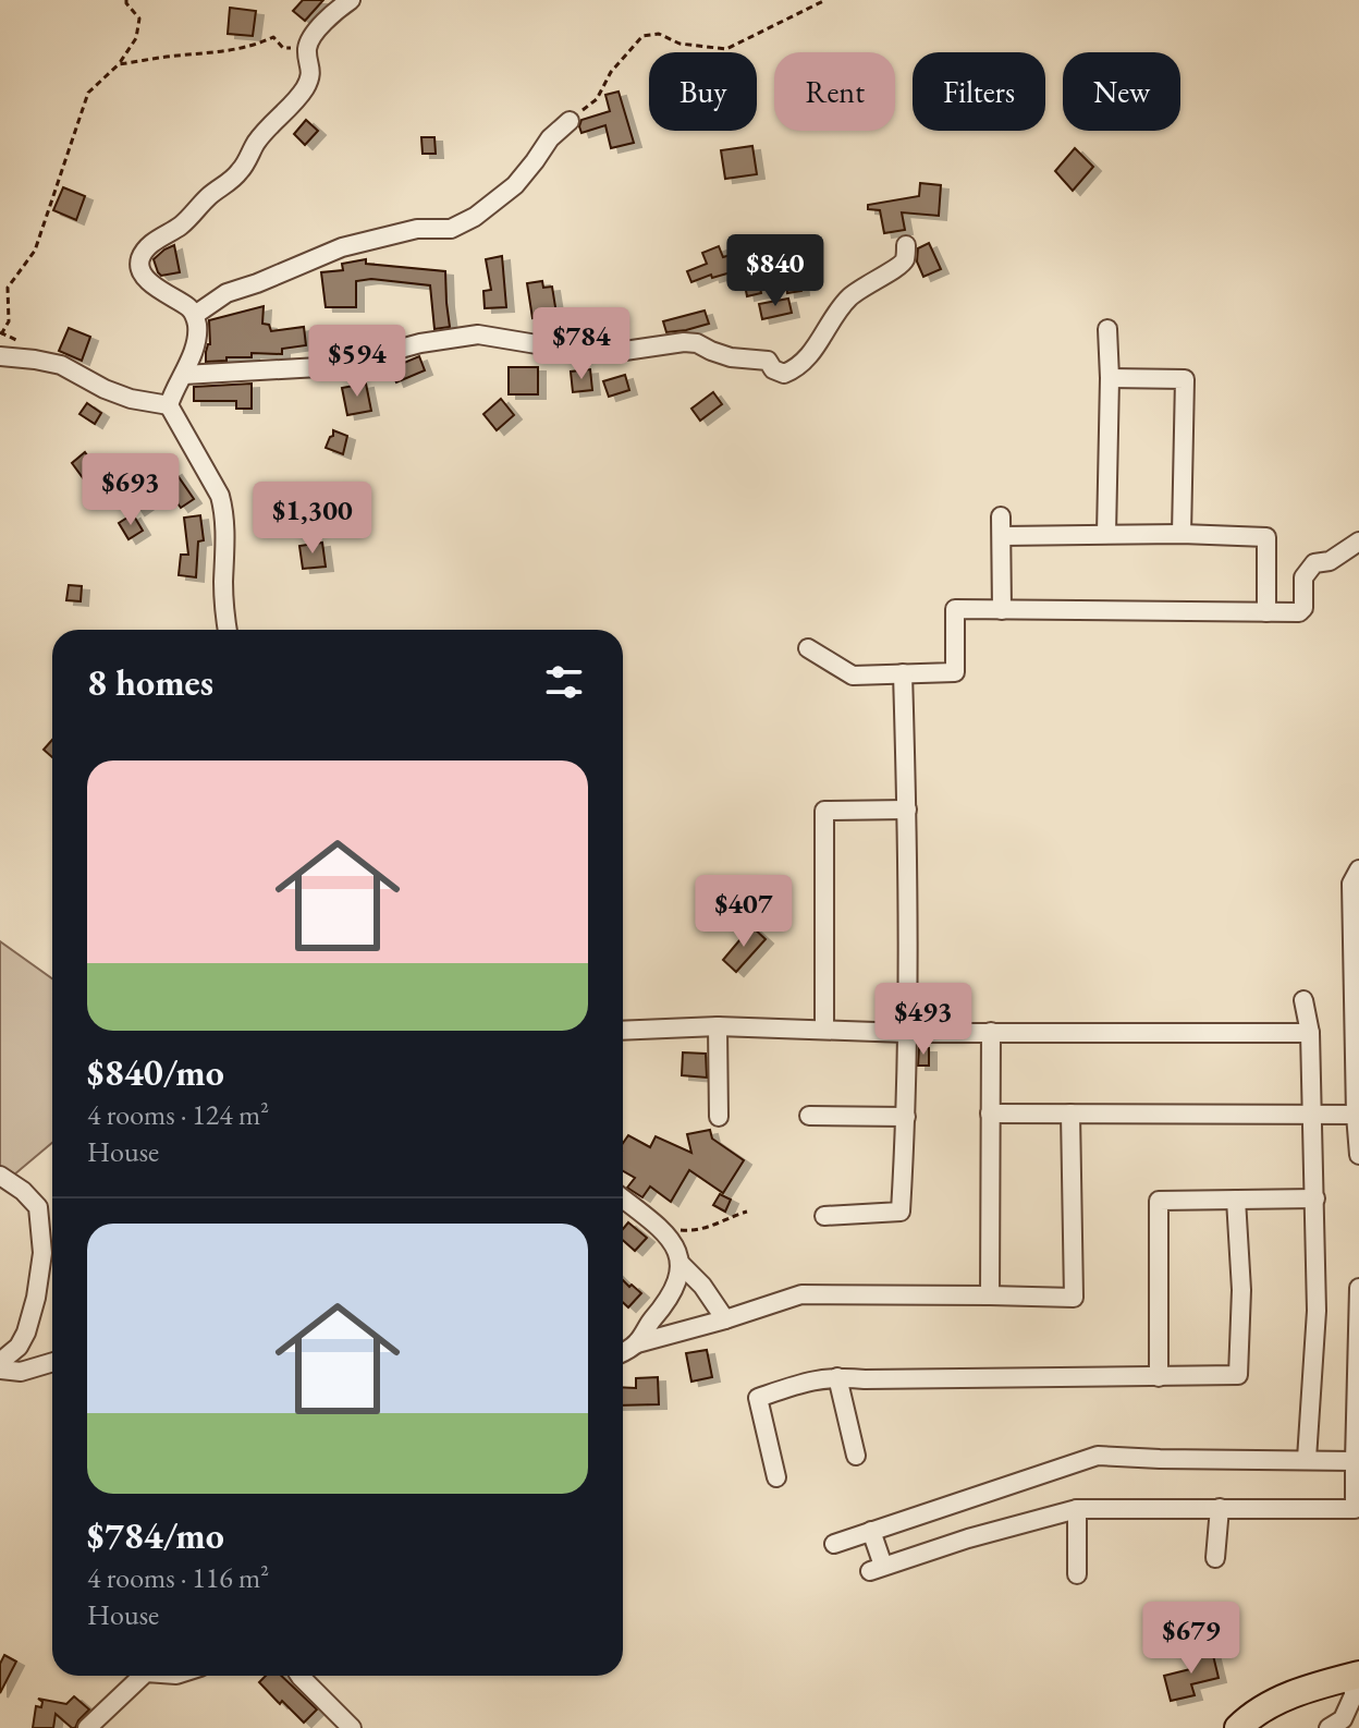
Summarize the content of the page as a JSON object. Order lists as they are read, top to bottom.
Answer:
{
  "page": {
    "chip": [
      "Buy",
      "Rent",
      "Filters",
      "New"
    ],
    "price": [
      "$840",
      "$784",
      "$594",
      "$693",
      "$1,300",
      "$407",
      "$493",
      "$679"
    ],
    "heading": "8 homes",
    "list": [
      {
        "name": "$840/mo",
        "note": "4 rooms · 124 m² · House"
      },
      {
        "name": "$784/mo",
        "note": "4 rooms · 116 m² · House"
      }
    ]
  }
}
